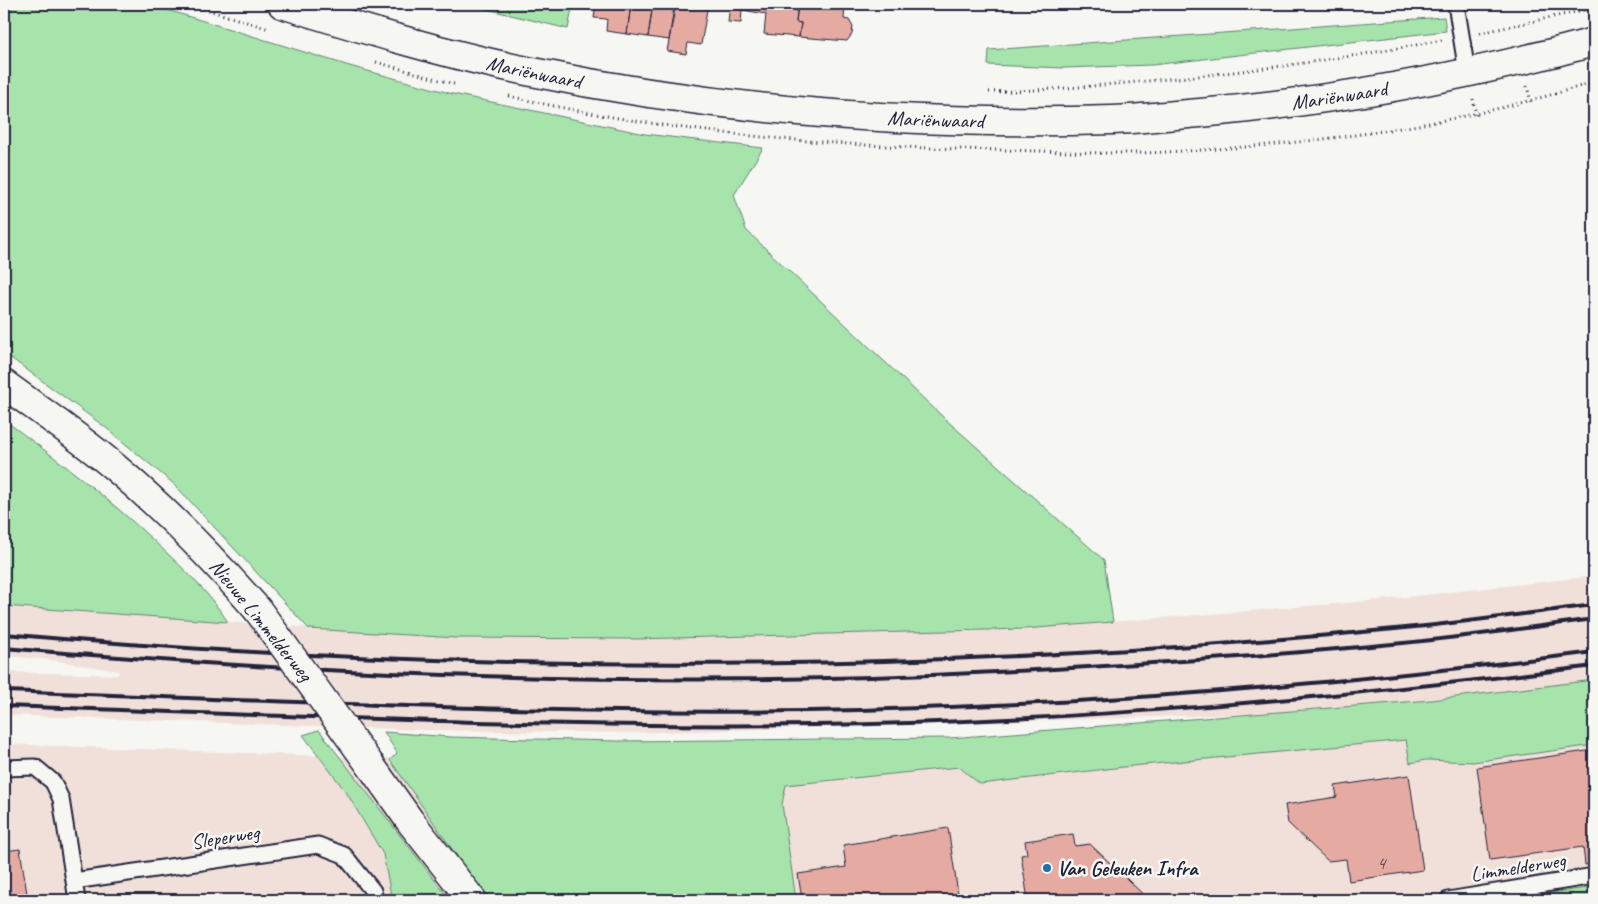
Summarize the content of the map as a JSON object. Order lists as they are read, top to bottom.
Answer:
{
  "streets": {
    "street": ["Mariënwaard", "Nieuwe Limmelderweg"],
    "lane": ["Sleperweg", "Limmelderweg"]
  },
  "places": ["Van Geleuken Infra"],
  "house_numbers": ["4"]
}
